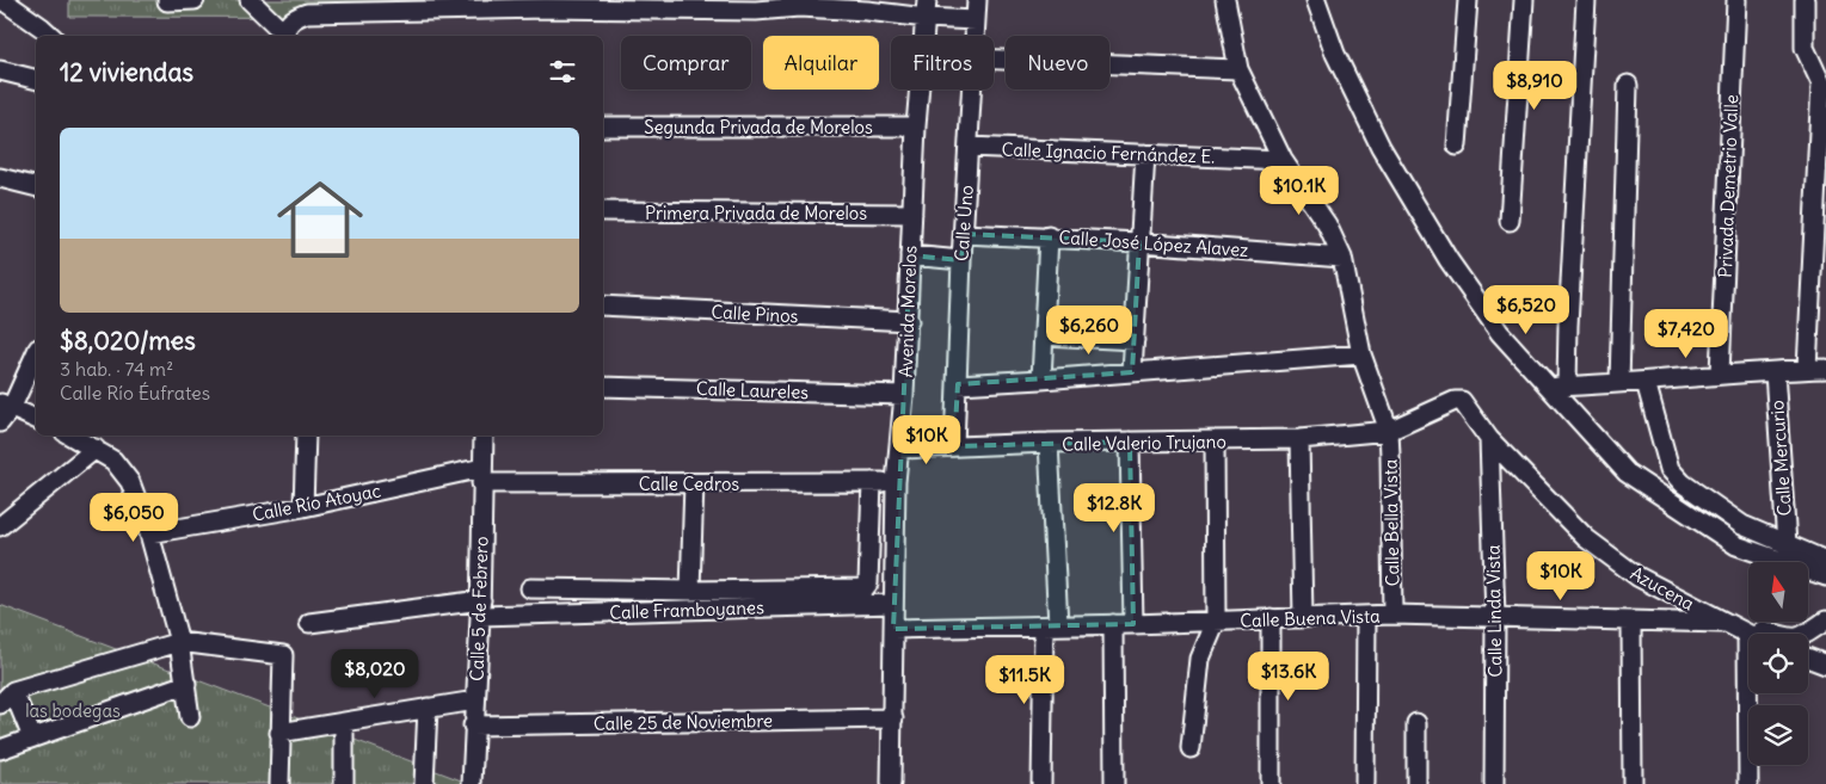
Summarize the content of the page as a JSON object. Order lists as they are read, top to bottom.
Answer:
{
  "streets": {
    "street": [
      "Segunda Privada de Morelos",
      "Calle Ignacio Fernández E.",
      "Privada Demetrio Valle",
      "Primera Privada de Morelos",
      "Calle Uno",
      "Calle José López Alavez",
      "Avenida Morelos",
      "Calle Pinos",
      "Calle Laureles",
      "Calle Valerio Trujano",
      "Calle Mercurio",
      "Calle Cedros",
      "Calle Río Atoyac",
      "Calle Bella Vista",
      "Azucena",
      "Calle 5 de Febrero",
      "Calle Framboyanes",
      "Calle Linda Vista",
      "Calle Buena Vista",
      "Calle 25 de Noviembre"
    ]
  },
  "crossings": [
    ["Segunda Privada de Morelos", "Avenida Morelos"],
    ["Calle Ignacio Fernández E.", "Calle Uno"],
    ["Calle Ignacio Fernández E.", "Calle Bella Vista"],
    ["Primera Privada de Morelos", "Avenida Morelos"],
    ["Calle Uno", "Calle José López Alavez"],
    ["Calle Uno", "Calle Valerio Trujano"],
    ["Calle José López Alavez", "Calle Bella Vista"],
    ["Avenida Morelos", "Calle Pinos"],
    ["Avenida Morelos", "Calle Laureles"],
    ["Avenida Morelos", "Calle Valerio Trujano"],
    ["Avenida Morelos", "Calle Cedros"],
    ["Avenida Morelos", "Calle Framboyanes"],
    ["Avenida Morelos", "Calle Buena Vista"],
    ["Avenida Morelos", "Calle 25 de Noviembre"],
    ["Calle Valerio Trujano", "Calle Bella Vista"],
    ["Calle Valerio Trujano", "Azucena"],
    ["Calle Cedros", "Calle Río Atoyac"],
    ["Calle Cedros", "Calle 5 de Febrero"],
    ["Calle Río Atoyac", "Calle 5 de Febrero"],
    ["Calle Bella Vista", "Calle Buena Vista"],
    ["Azucena", "Calle Linda Vista"],
    ["Azucena", "Calle Buena Vista"],
    ["Calle 5 de Febrero", "Calle Framboyanes"],
    ["Calle 5 de Febrero", "Calle 25 de Noviembre"],
    ["Calle Linda Vista", "Calle Buena Vista"]
  ],
  "parks": ["las bodegas"],
  "north": "top",
  "page": {
    "chip": [
      "Comprar",
      "Alquilar",
      "Filtros",
      "Nuevo"
    ],
    "heading": "12 viviendas",
    "price": [
      "$8,910",
      "$10.1K",
      "$6,520",
      "$6,260",
      "$7,420",
      "$10K",
      "$12.8K",
      "$6,050",
      "$10K",
      "$8,020",
      "$13.6K",
      "$11.5K"
    ],
    "list": [
      {
        "name": "$8,020/mes",
        "note": "3 hab. · 74 m² · Calle Río Éufrates"
      }
    ]
  }
}
